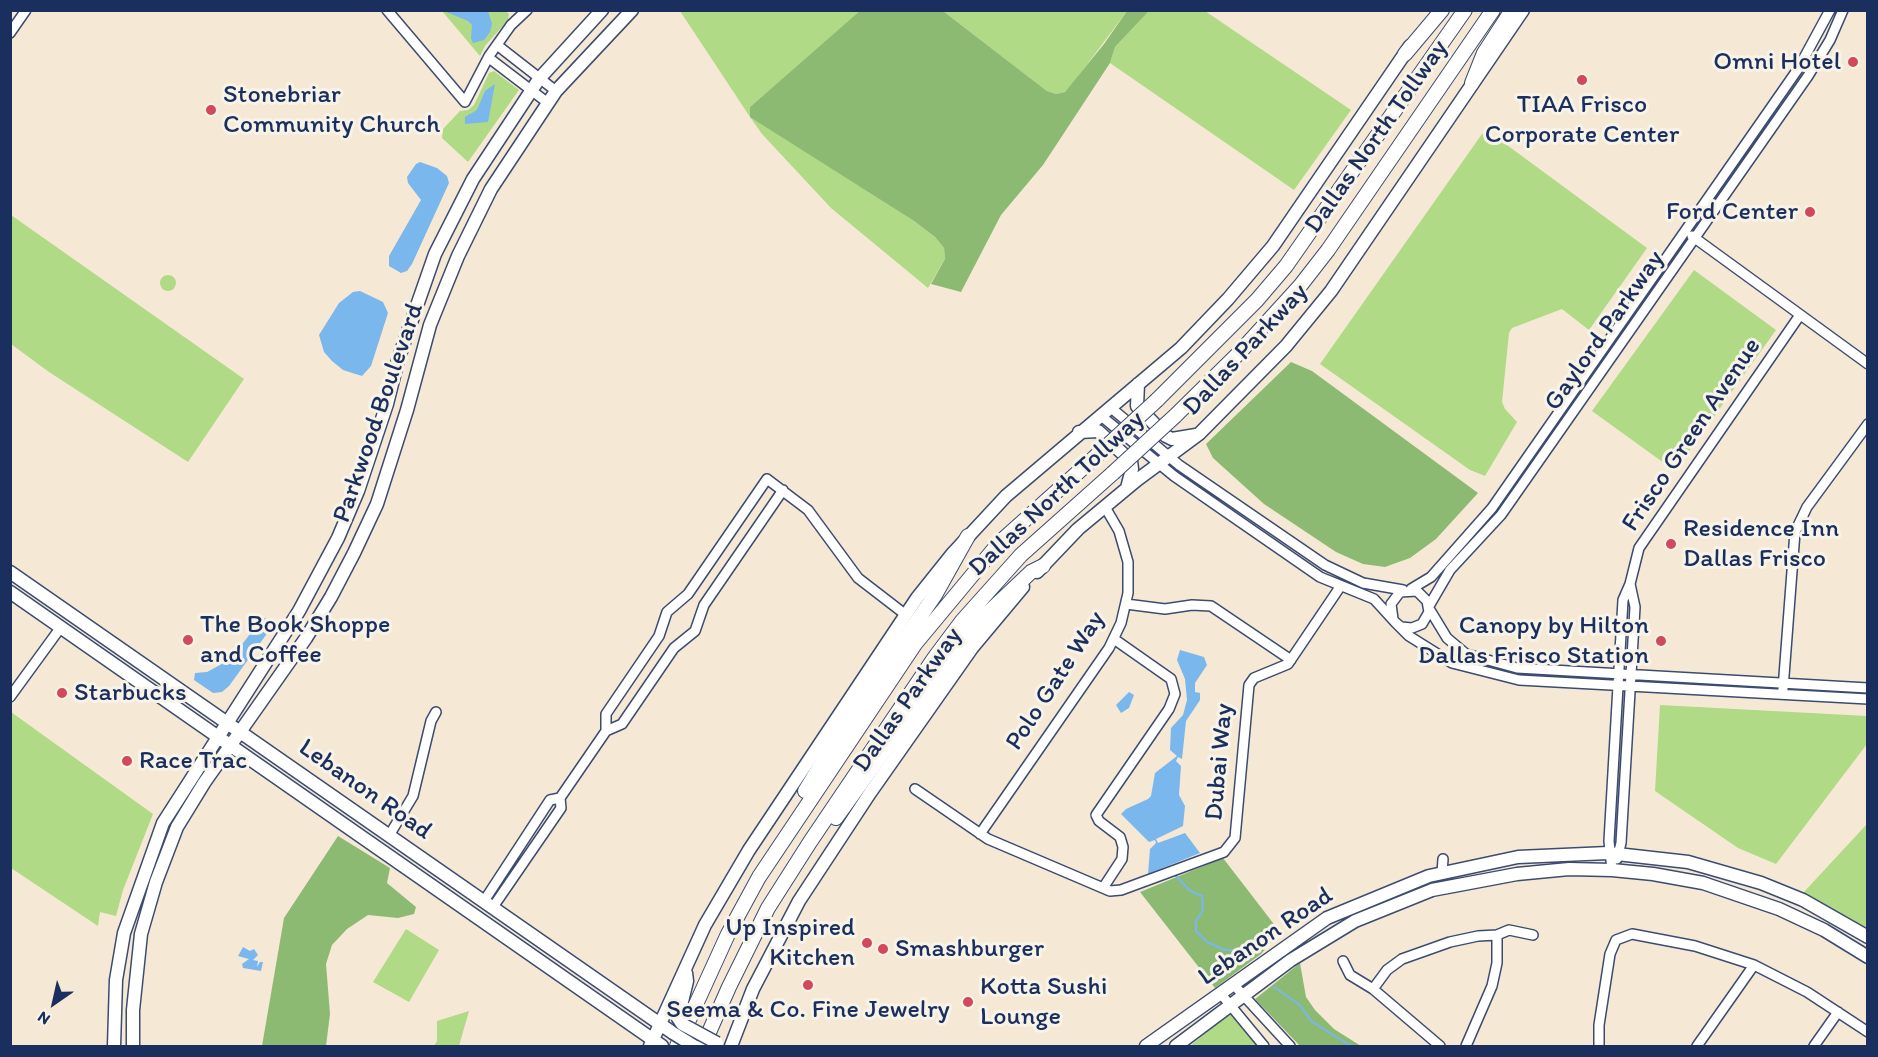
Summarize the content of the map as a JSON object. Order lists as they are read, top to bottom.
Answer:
{
  "streets": {
    "highway": ["Dallas North Tollway"],
    "main road": ["Dallas Parkway", "Parkwood Boulevard", "Lebanon Road"],
    "street": [
      "Gaylord Parkway",
      "Frisco Green Avenue",
      "Polo Gate Way",
      "Dubai Way"
    ]
  },
  "crossings": [
    ["Dallas Parkway", "Polo Gate Way"],
    ["Dallas Parkway", "Lebanon Road"],
    ["Parkwood Boulevard", "Lebanon Road"],
    ["Frisco Green Avenue", "Lebanon Road"],
    ["Polo Gate Way", "Dubai Way"]
  ],
  "places": [
    "Omni Hotel",
    "TIAA Frisco Corporate Center",
    "Stonebriar Community Church",
    "Ford Center",
    "Residence Inn Dallas Frisco",
    "The Book Shoppe and Coffee",
    "Canopy by Hilton Dallas Frisco Station",
    "Starbucks",
    "Race Trac",
    "Up Inspired Kitchen",
    "Smashburger",
    "Seema & Co. Fine Jewelry",
    "Kotta Sushi Lounge"
  ],
  "north": "bottom left"
}
